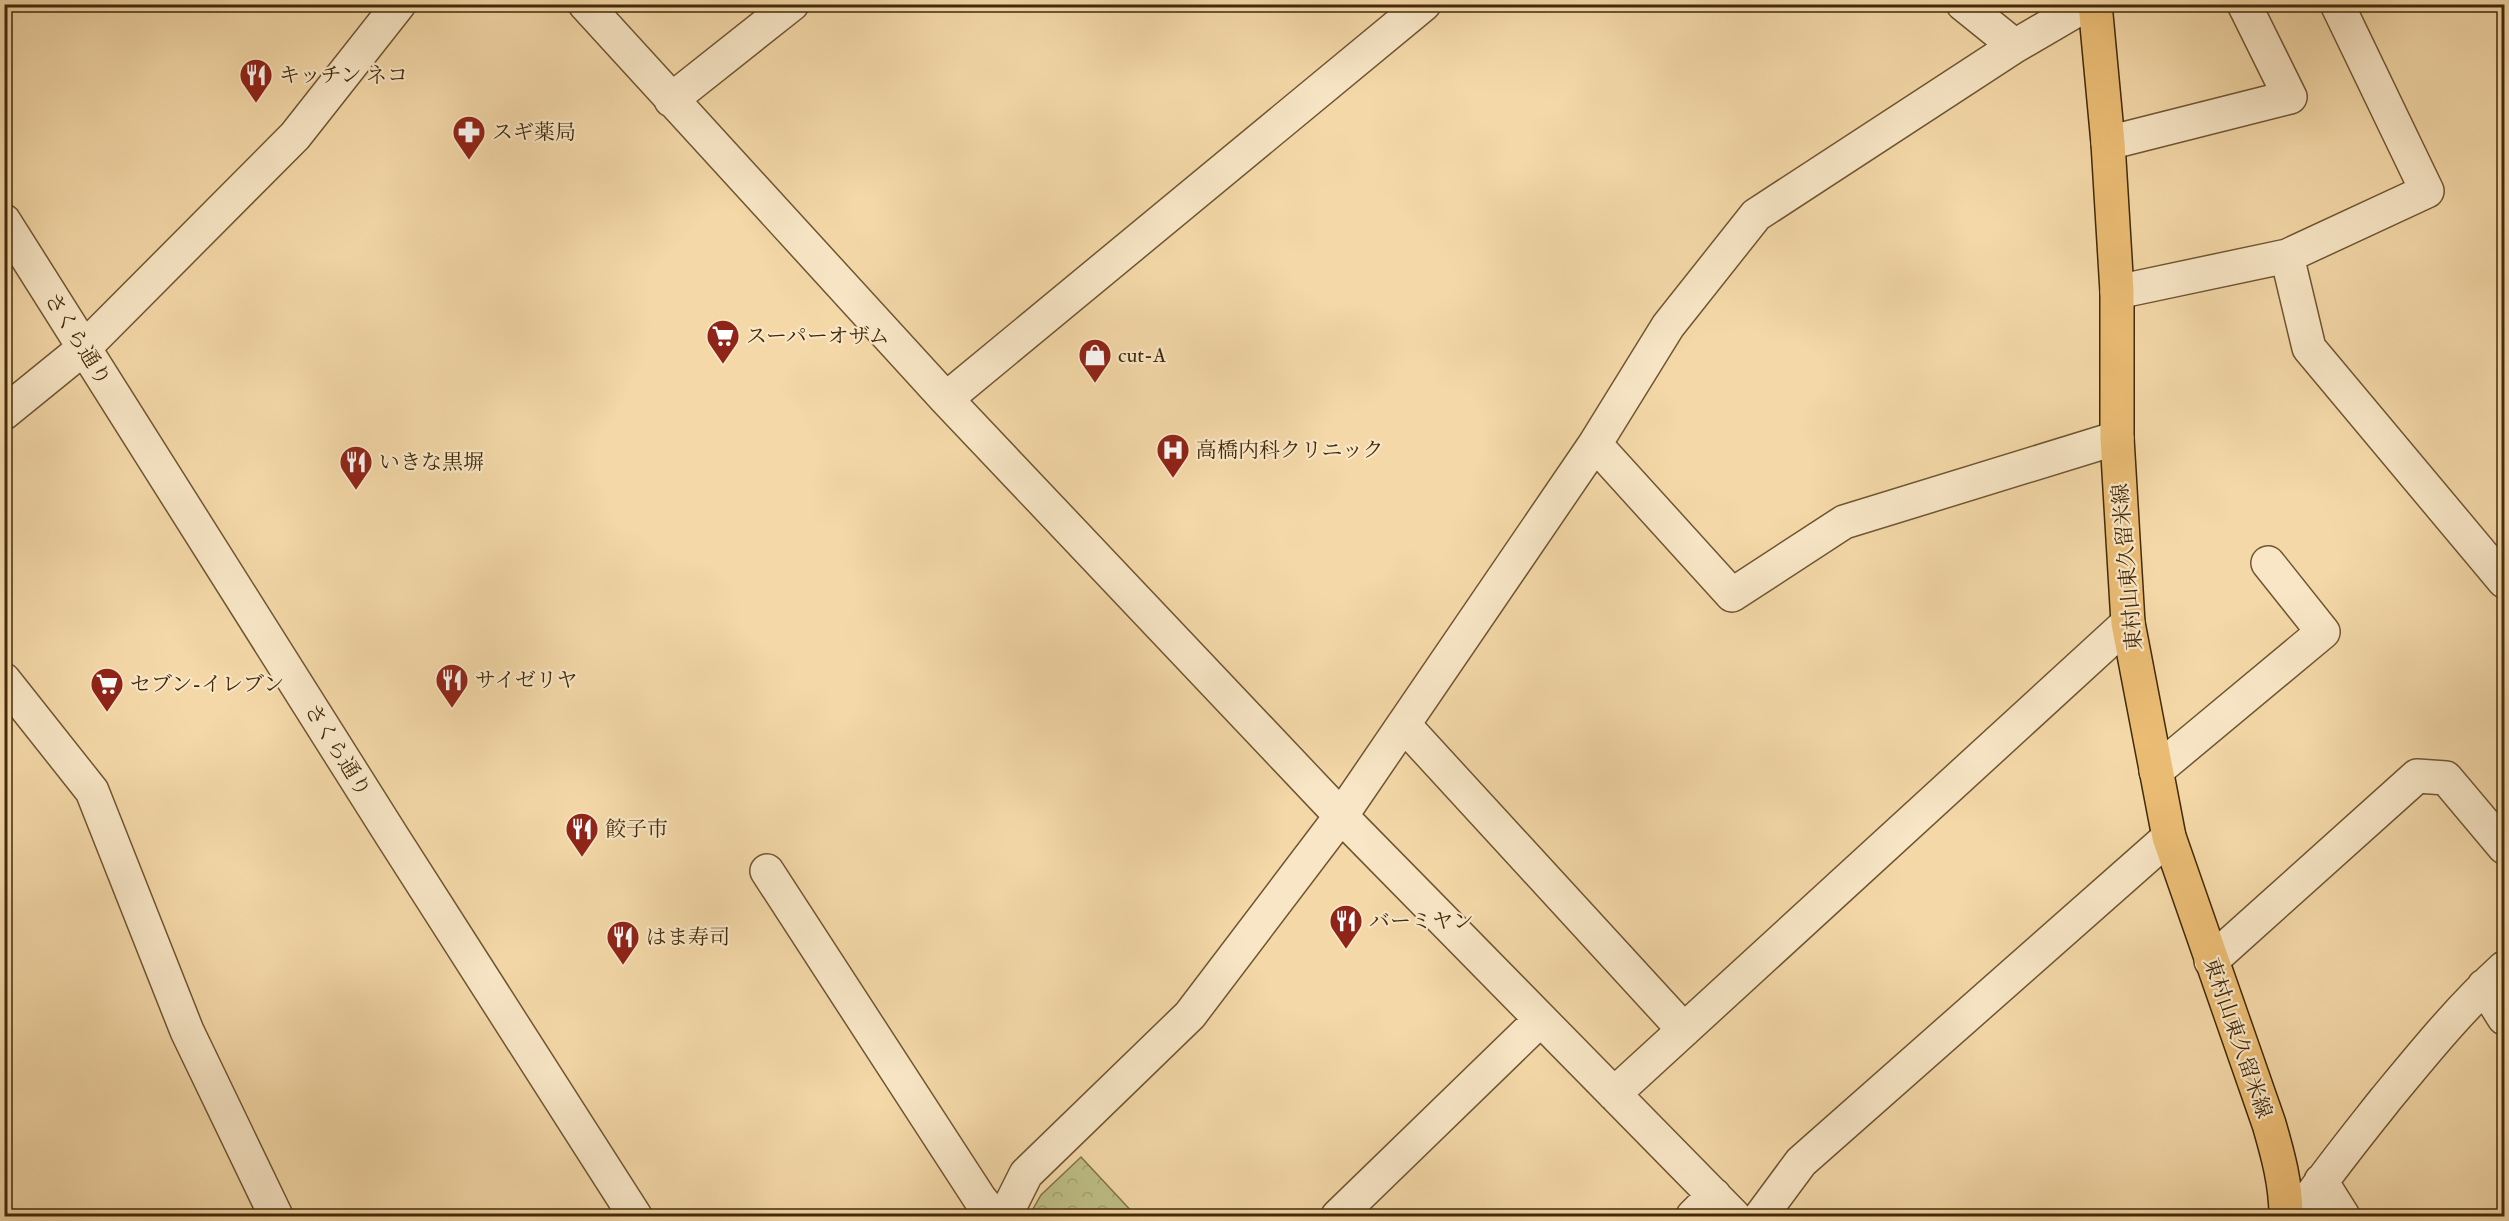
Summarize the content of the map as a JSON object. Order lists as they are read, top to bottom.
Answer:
{
  "streets": {
    "main road": ["東村山東久留米線"],
    "street": ["さくら通り"]
  },
  "places": {
    "restaurant": [
      "キッチン ネコ",
      "いきな黒塀",
      "サイゼリヤ",
      "餃子市",
      "バーミヤン",
      "はま寿司"
    ],
    "pharmacy": ["スギ薬局"],
    "supermarket": ["スーパーオザム", "セブン-イレブン"],
    "shop": ["cut-A"],
    "hospital": ["高橋内科クリニック"]
  }
}
